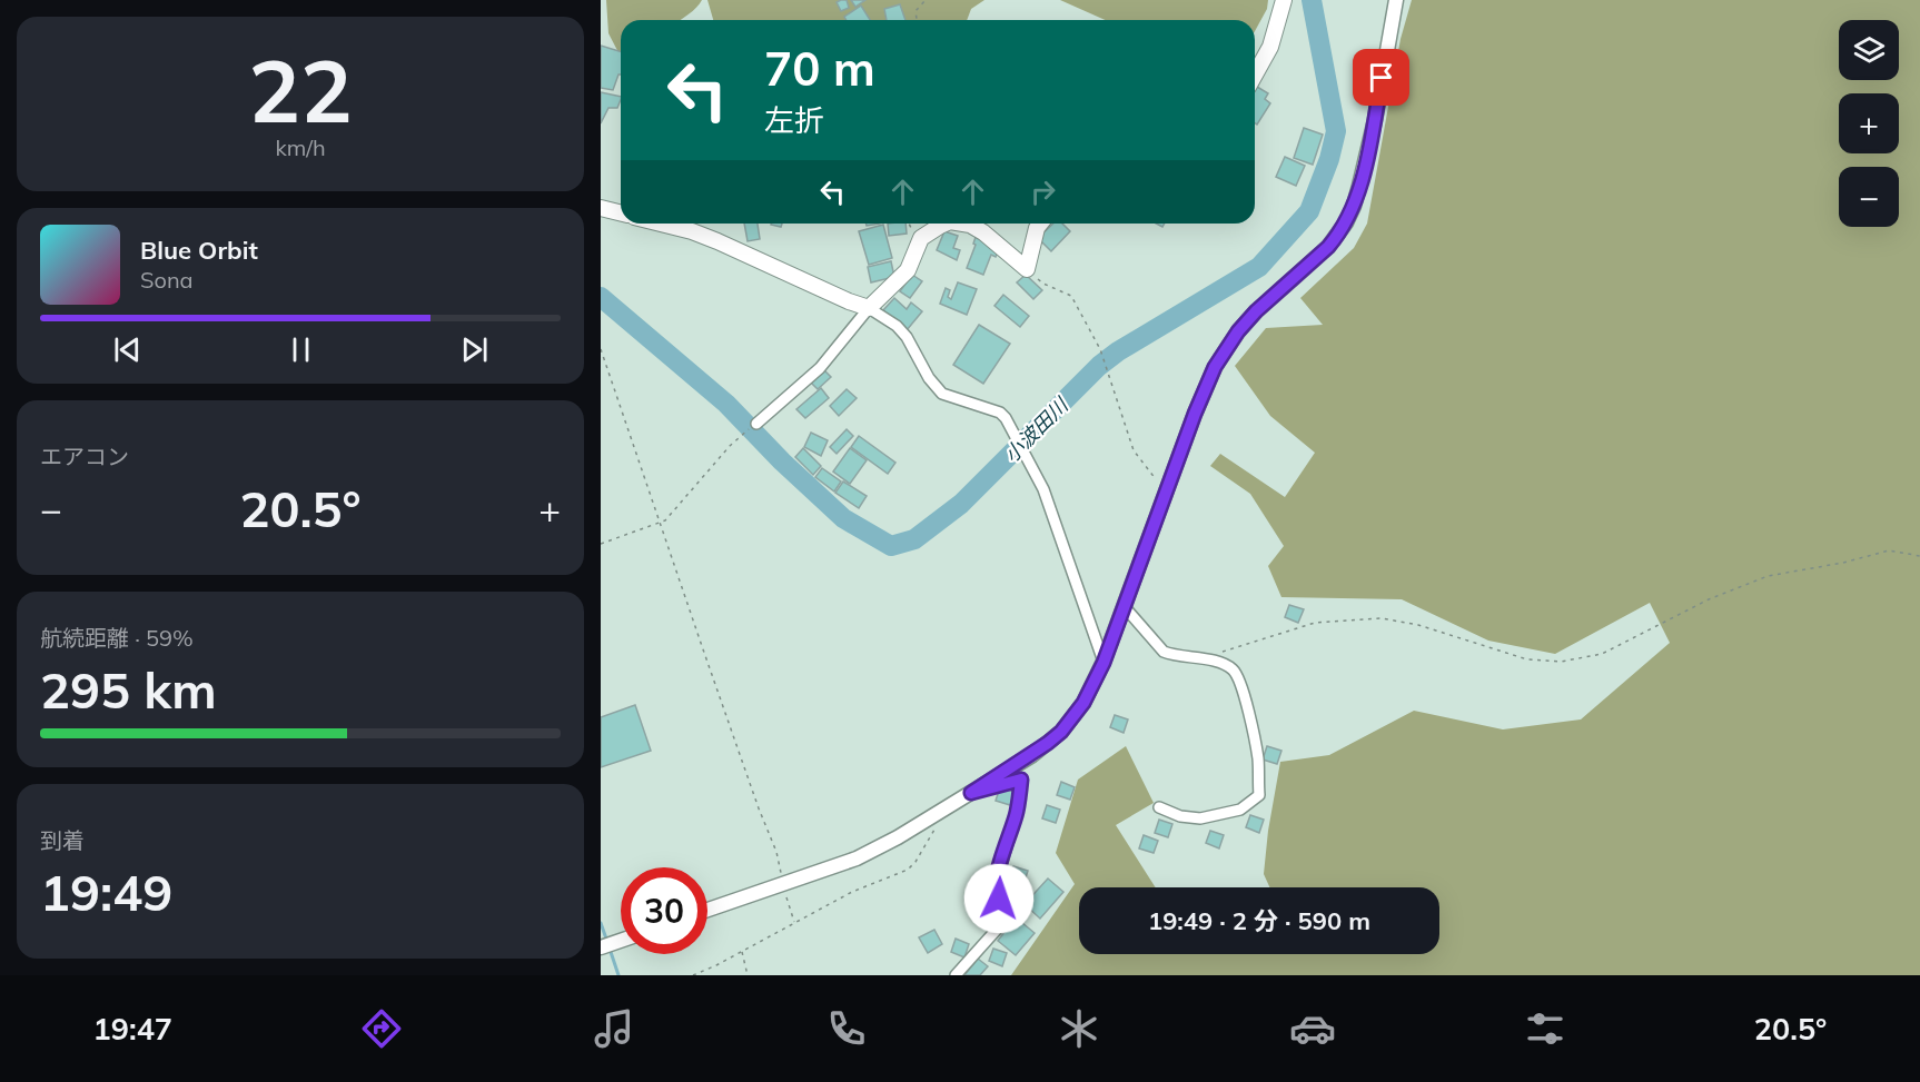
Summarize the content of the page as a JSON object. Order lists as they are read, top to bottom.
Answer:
{
  "water": ["小波田川"],
  "page": {
    "tile": [
      ["22", "km/h"],
      "エアコン",
      ["航続距離 · 59%", "295 km"],
      ["到着", "19:49"]
    ],
    "map_buttons": ["+", "−"],
    "turn": ["70 m", "左折"],
    "song": ["Blue Orbit", "Sona"],
    "heat": ["−", "20.5°", "+"],
    "limit": "30",
    "trip": "19:49 · 2 分 · 590 m",
    "tabs": ["19:47", "20.5°"]
  }
}
